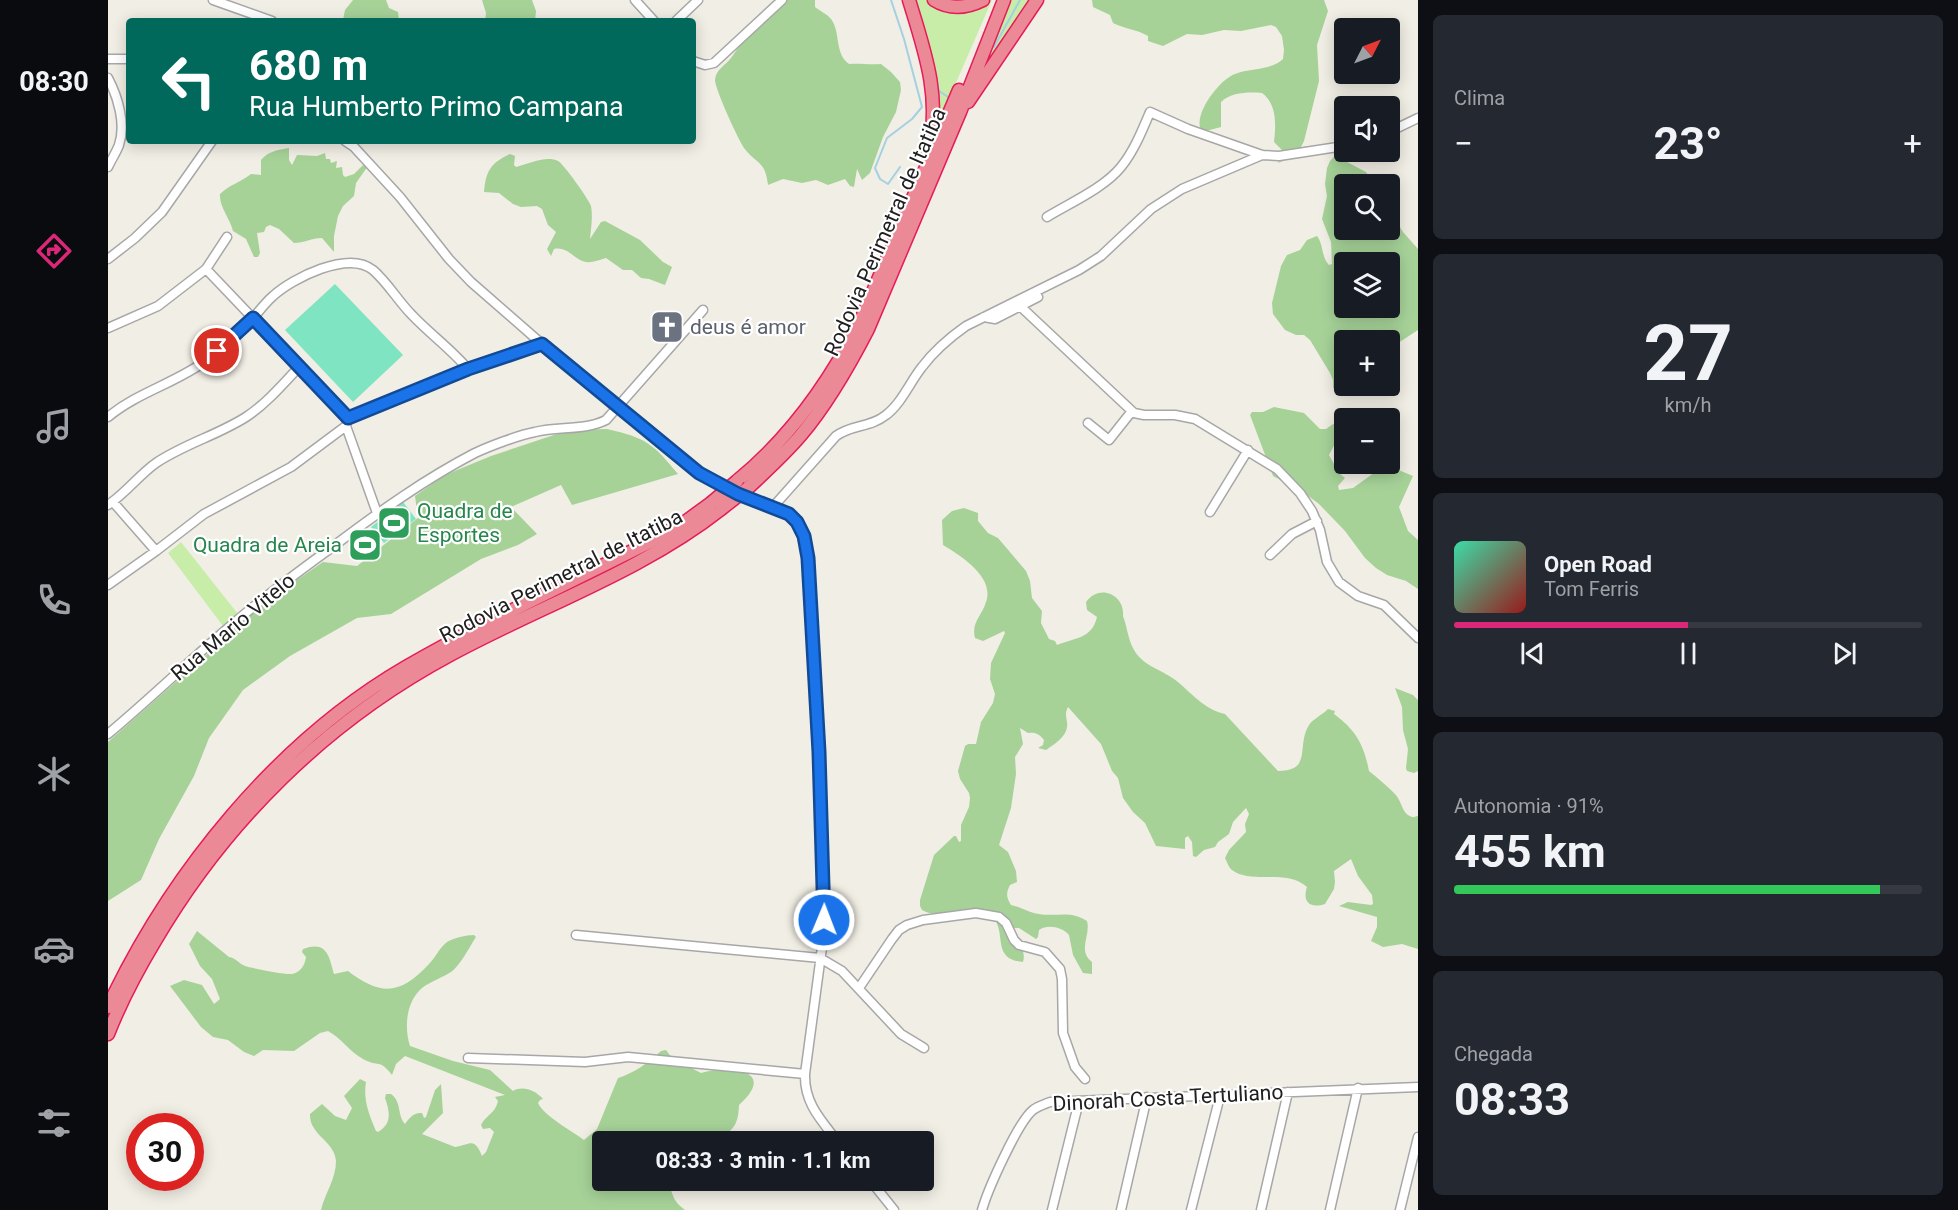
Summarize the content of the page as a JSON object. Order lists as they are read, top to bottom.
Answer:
{
  "streets": {
    "highway": ["Rodovia Perimetral de Itatiba"],
    "street": ["Rua Mario Vitelo", "Dinorah Costa Tertuliano"]
  },
  "places": {
    "church": ["deus é amor"],
    "sports": ["Quadra de Esportes", "Quadra de Areia"]
  },
  "north": "top right",
  "page": {
    "tabs": "08:30",
    "tile": [
      "Clima",
      ["27", "km/h"],
      ["Autonomia · 91%", "455 km"],
      ["Chegada", "08:33"]
    ],
    "map_buttons": ["+", "−"],
    "turn": ["680 m", "Rua Humberto Primo Campana"],
    "heat": ["−", "23°", "+"],
    "song": ["Open Road", "Tom Ferris"],
    "limit": "30",
    "trip": "08:33 · 3 min · 1.1 km"
  }
}
